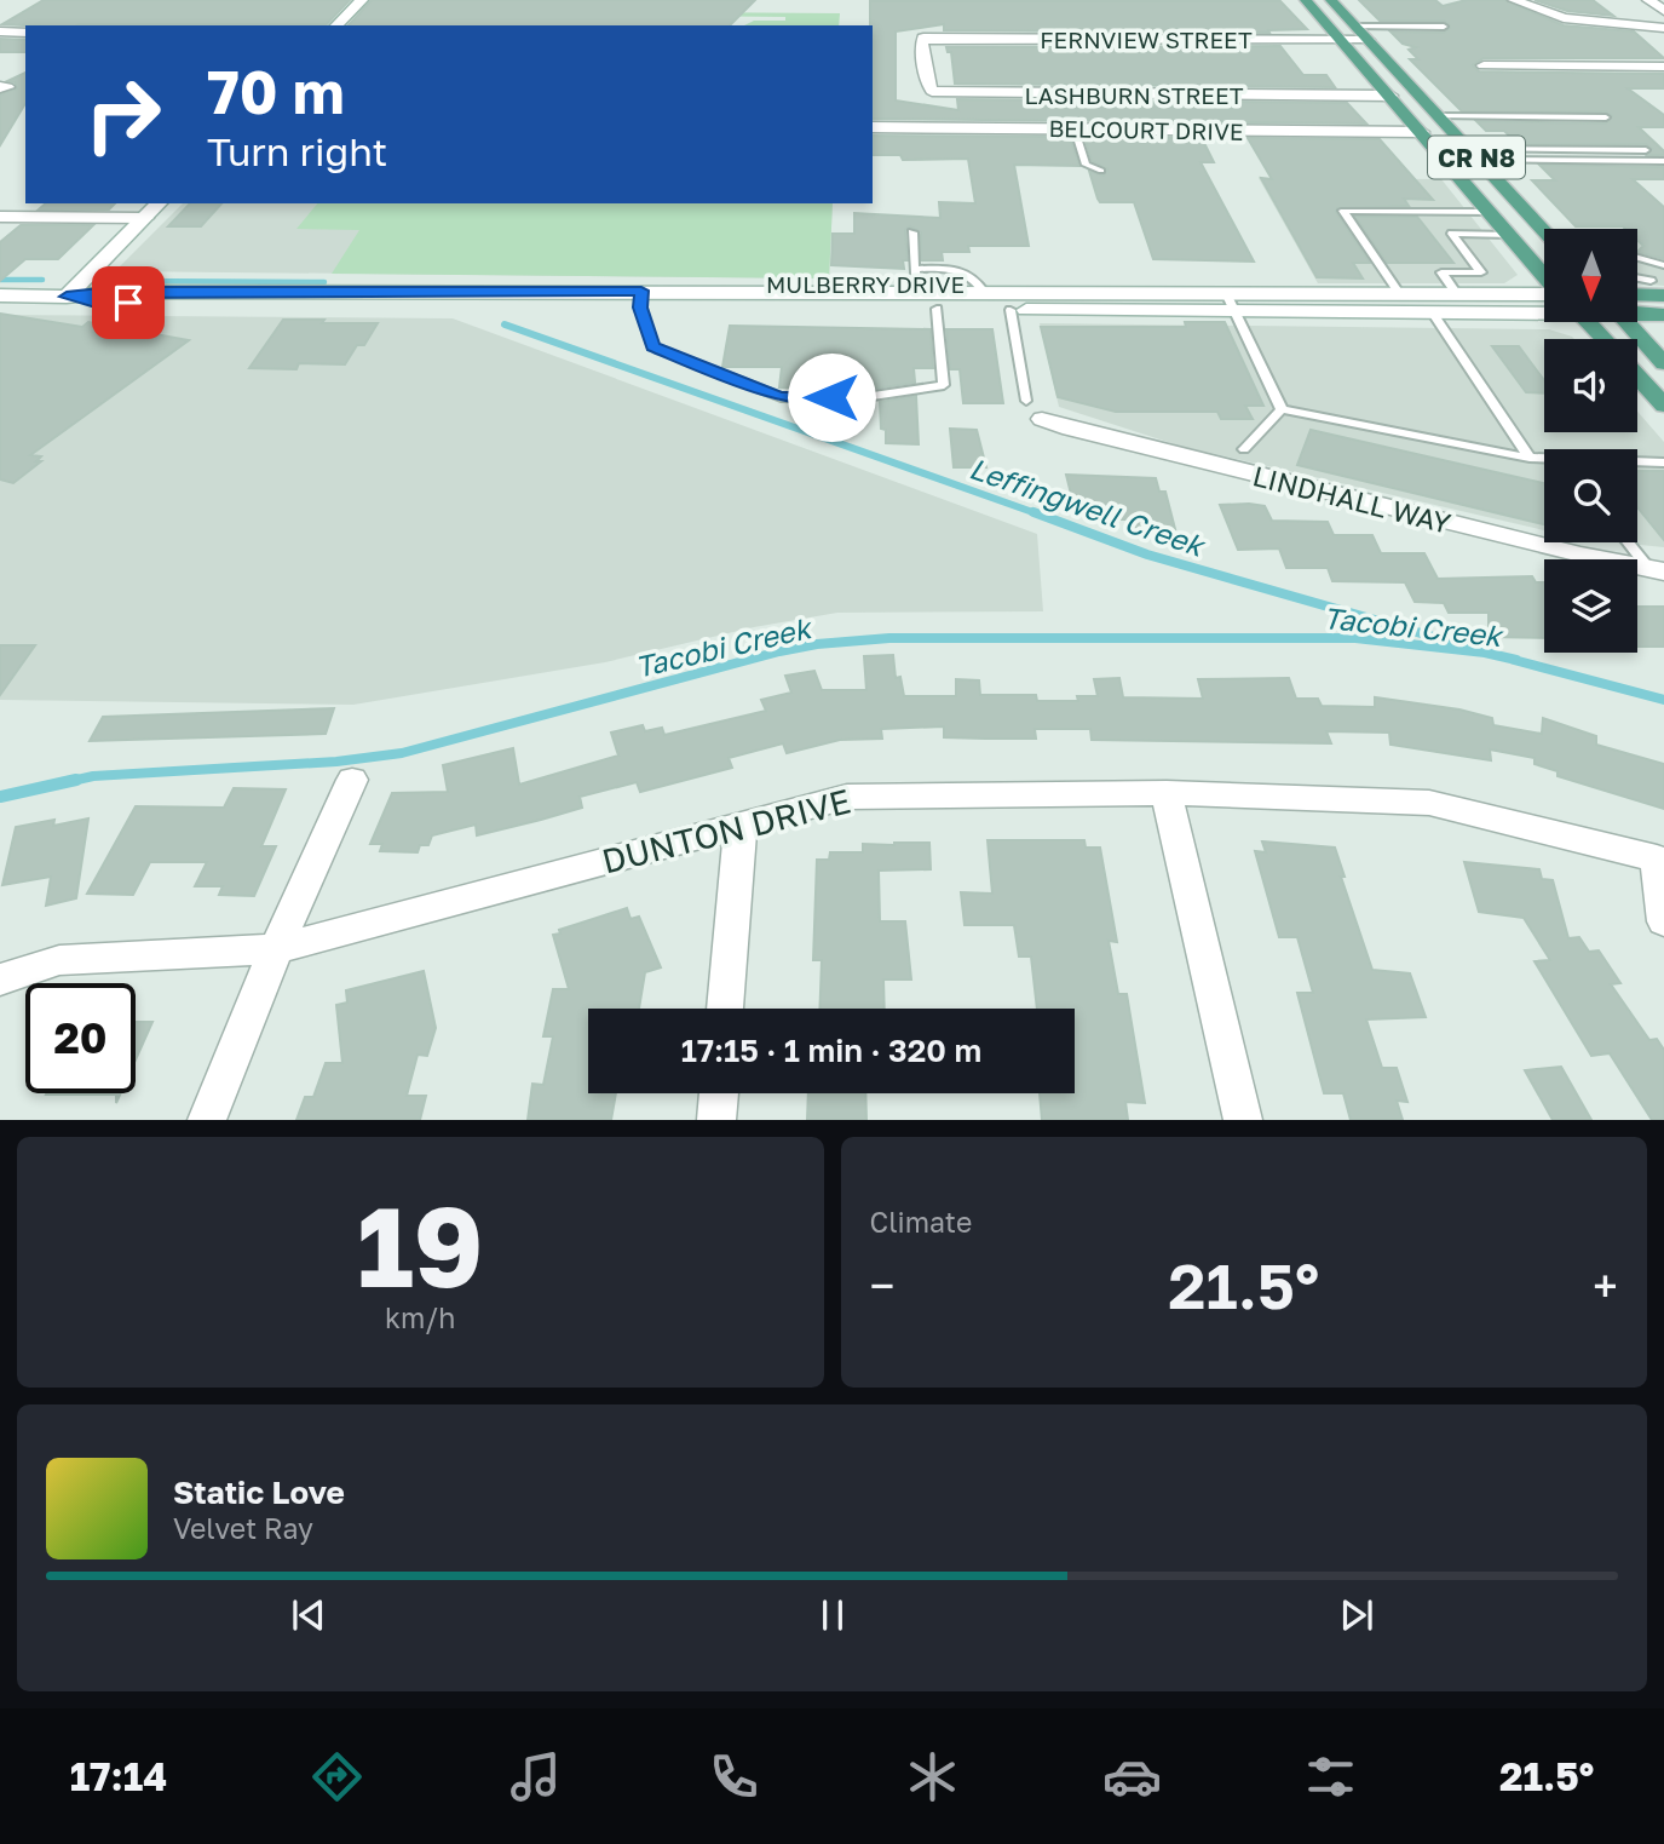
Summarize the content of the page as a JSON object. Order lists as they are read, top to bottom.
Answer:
{
  "streets": {
    "main road": ["CR N8", "MULBERRY DRIVE"],
    "street": [
      "FERNVIEW STREET",
      "LASHBURN STREET",
      "BELCOURT DRIVE",
      "LINDHALL WAY",
      "DUNTON DRIVE"
    ]
  },
  "crossings": [
    ["FERNVIEW STREET", "LASHBURN STREET"],
    ["FERNVIEW STREET", "CR N8"],
    ["LASHBURN STREET", "CR N8"],
    ["BELCOURT DRIVE", "CR N8"]
  ],
  "water": ["Leffingwell Creek", "Tacobi Creek"],
  "north": "bottom",
  "page": {
    "turn": ["70 m", "Turn right"],
    "limit": "20",
    "trip": "17:15 · 1 min · 320 m",
    "tile": [
      ["19", "km/h"],
      "Climate"
    ],
    "heat": ["−", "21.5°", "+"],
    "song": ["Static Love", "Velvet Ray"],
    "tabs": ["17:14", "21.5°"]
  }
}
